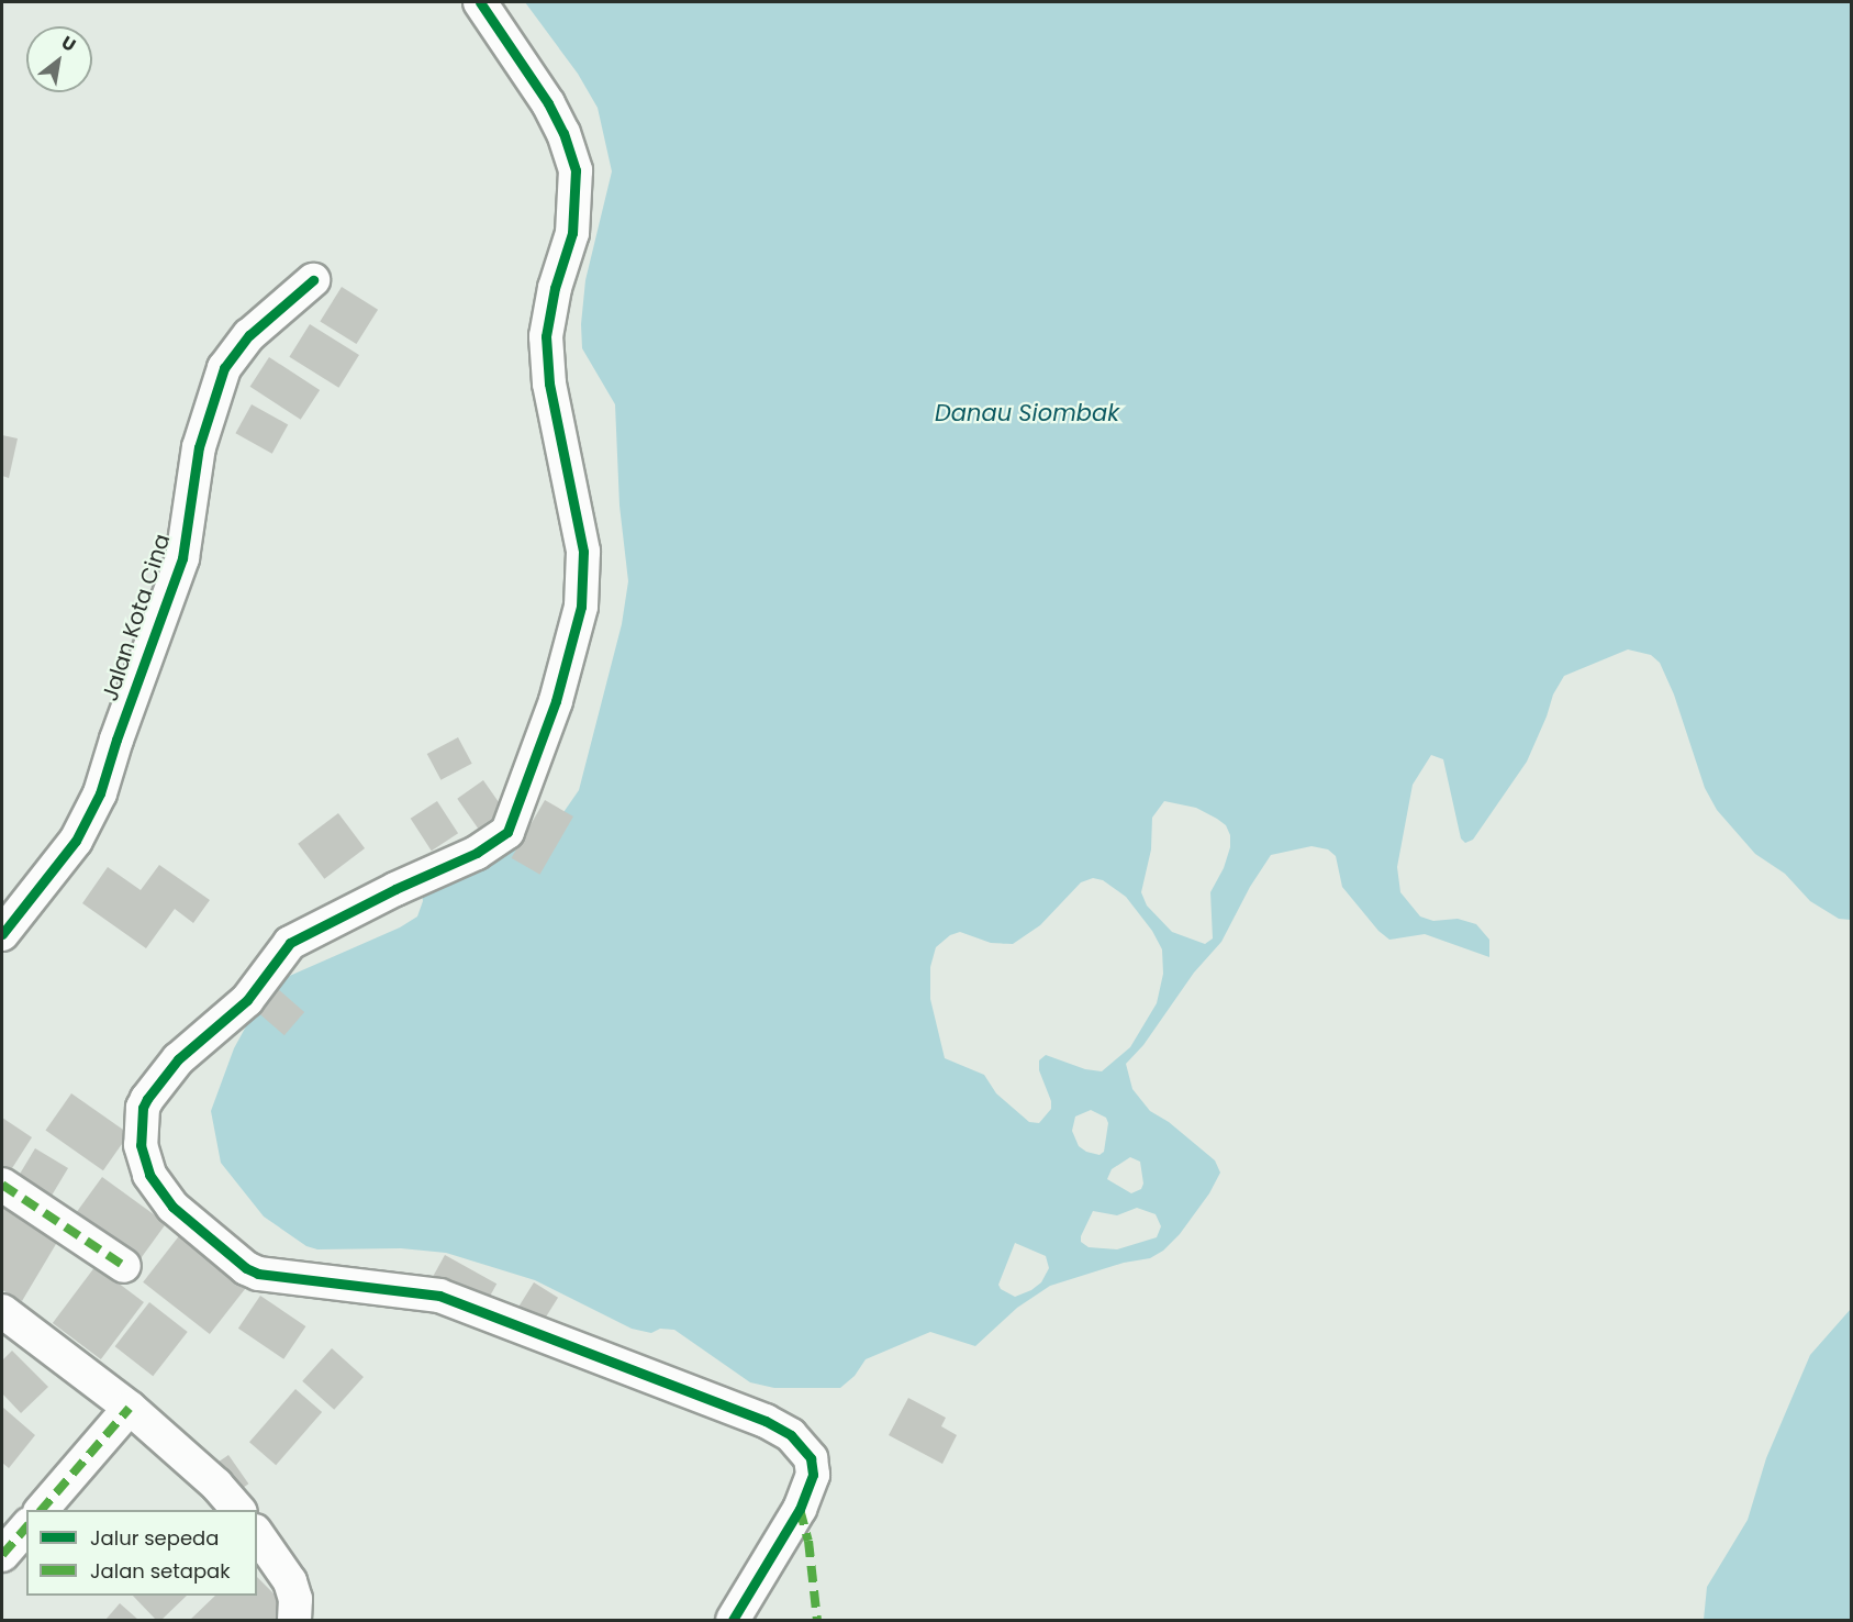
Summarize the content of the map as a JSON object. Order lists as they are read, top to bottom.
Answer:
{
  "streets": {
    "street": ["Jalan Kota Cina"]
  },
  "water": ["Danau Siombak"],
  "legend": ["Jalur sepeda", "Jalan setapak"],
  "north": "top right"
}
